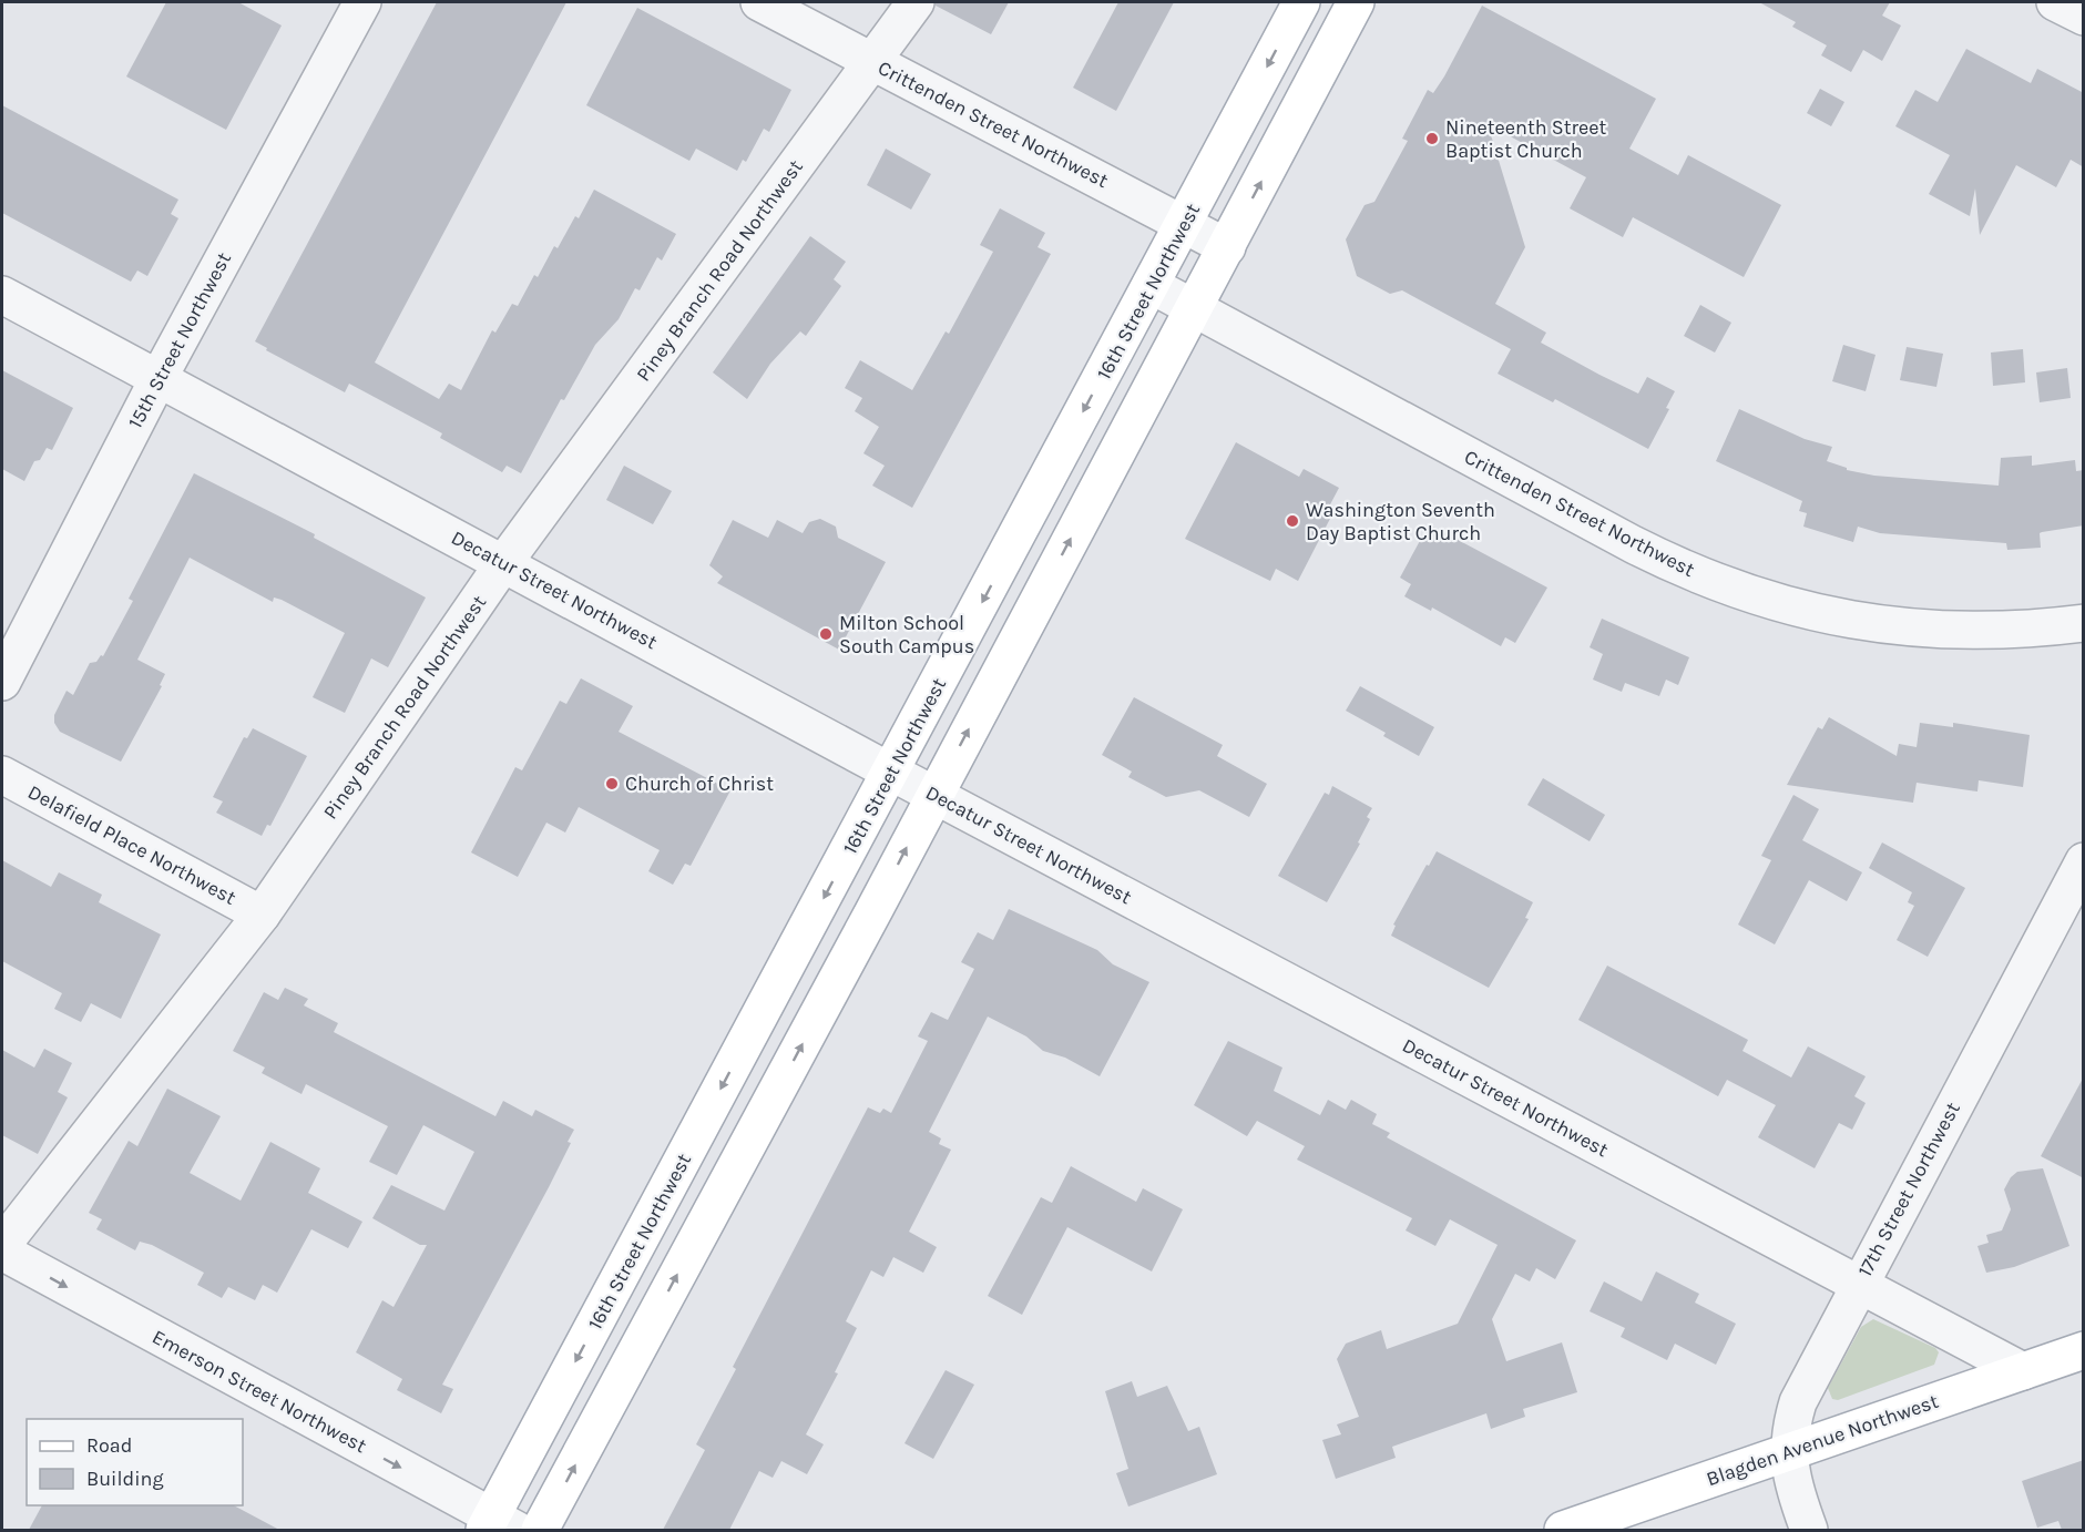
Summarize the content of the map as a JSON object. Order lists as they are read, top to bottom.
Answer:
{
  "streets": {
    "main road": ["16th Street Northwest", "Blagden Avenue Northwest"],
    "street": [
      "Crittenden Street Northwest",
      "Piney Branch Road Northwest",
      "15th Street Northwest",
      "Decatur Street Northwest",
      "Delafield Place Northwest",
      "17th Street Northwest",
      "Emerson Street Northwest"
    ]
  },
  "crossings": [
    ["Crittenden Street Northwest", "Piney Branch Road Northwest"],
    ["Crittenden Street Northwest", "16th Street Northwest"],
    ["Piney Branch Road Northwest", "Decatur Street Northwest"],
    ["Piney Branch Road Northwest", "Delafield Place Northwest"],
    ["16th Street Northwest", "Decatur Street Northwest"],
    ["16th Street Northwest", "Emerson Street Northwest"],
    ["15th Street Northwest", "Decatur Street Northwest"],
    ["Decatur Street Northwest", "17th Street Northwest"],
    ["Decatur Street Northwest", "Blagden Avenue Northwest"],
    ["17th Street Northwest", "Blagden Avenue Northwest"]
  ],
  "one_way": ["Emerson Street Northwest"],
  "places": [
    "Nineteenth Street Baptist Church",
    "Washington Seventh Day Baptist Church",
    "Milton School South Campus",
    "Church of Christ"
  ],
  "legend": ["Road", "Building"]
}
